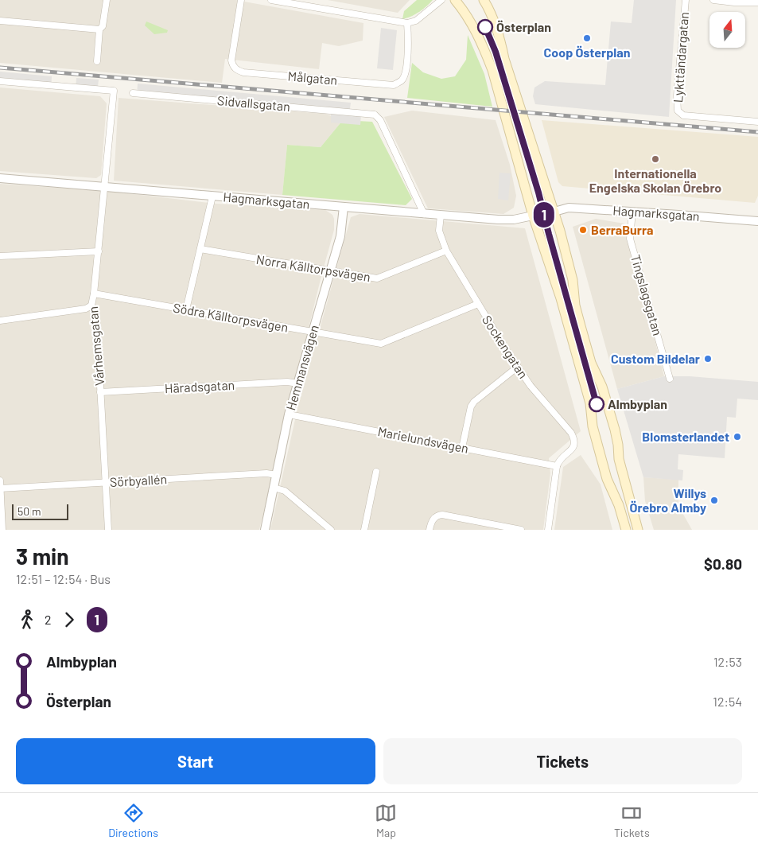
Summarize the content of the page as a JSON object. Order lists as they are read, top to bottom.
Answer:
{
  "streets": {
    "street": [
      "Lykttändargatan",
      "Målgatan",
      "Sidvallsgatan",
      "Hagmarksgatan",
      "Norra Källtorpsvägen",
      "Tingslagsgatan",
      "Södra Källtorpsvägen",
      "Vårhemsgatan",
      "Sockengatan",
      "Hemmansvägen",
      "Häradsgatan",
      "Marielundsvägen",
      "Sörbyallén"
    ]
  },
  "crossings": [
    ["Sidvallsgatan", "Hagmarksgatan"],
    ["Hagmarksgatan", "Tingslagsgatan"],
    ["Hagmarksgatan", "Vårhemsgatan"],
    ["Hagmarksgatan", "Sockengatan"],
    ["Hagmarksgatan", "Hemmansvägen"],
    ["Norra Källtorpsvägen", "Sockengatan"],
    ["Norra Källtorpsvägen", "Hemmansvägen"],
    ["Södra Källtorpsvägen", "Vårhemsgatan"],
    ["Södra Källtorpsvägen", "Sockengatan"],
    ["Södra Källtorpsvägen", "Hemmansvägen"],
    ["Vårhemsgatan", "Häradsgatan"],
    ["Vårhemsgatan", "Sörbyallén"],
    ["Sockengatan", "Marielundsvägen"],
    ["Hemmansvägen", "Häradsgatan"],
    ["Hemmansvägen", "Marielundsvägen"],
    ["Hemmansvägen", "Sörbyallén"]
  ],
  "places": [
    "Österplan",
    "Coop Österplan",
    "Internationella Engelska Skolan Örebro",
    "BerraBurra",
    "Custom Bildelar",
    "Almbyplan",
    "Blomsterlandet",
    "Willys Örebro Almby"
  ],
  "lines": ["bus line 1"],
  "scale_bar": "50 m",
  "north": "top",
  "page": {
    "on_map": "1",
    "scale": "50 m",
    "heading": ["3 min", "12:51 – 12:54 · Bus", "$0.80"],
    "legs": ["2", "1"],
    "list": [
      {
        "name": "Almbyplan",
        "value": "12:53"
      },
      {
        "name": "Österplan",
        "value": "12:54"
      }
    ],
    "buttons": ["Start", "Tickets"],
    "tabs": ["Directions", "Map", "Tickets"]
  }
}
